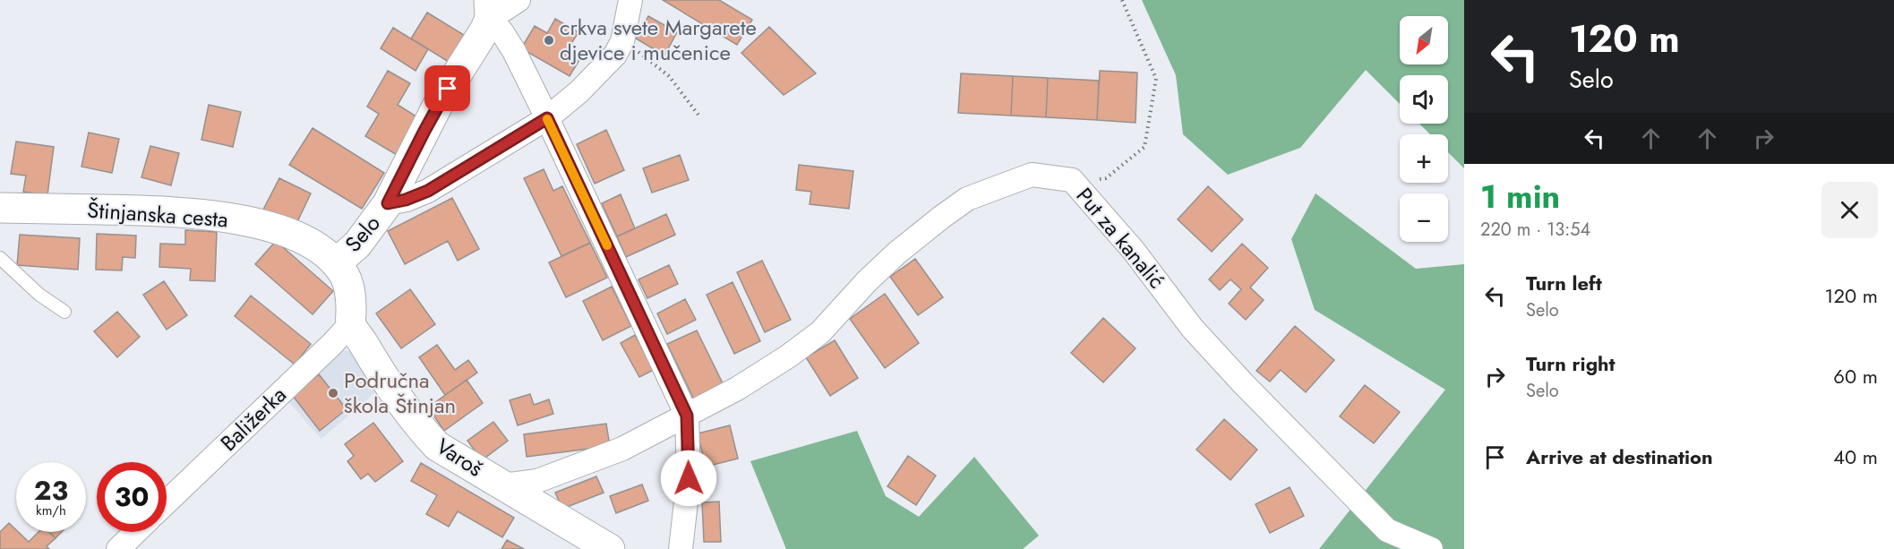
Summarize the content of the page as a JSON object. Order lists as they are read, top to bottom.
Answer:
{
  "streets": {
    "main road": ["Štinjanska cesta", "Selo", "Varoš"],
    "street": ["Put za kanalić", "Baližerka"]
  },
  "crossings": [
    ["Štinjanska cesta", "Selo"],
    ["Selo", "Baližerka"],
    ["Selo", "Varoš"],
    ["Put za kanalić", "Varoš"],
    ["Baližerka", "Varoš"]
  ],
  "places": ["crkva svete Margarete djevice i mučenice", "Područna škola Štinjan"],
  "north": "bottom left",
  "page": {
    "turn": ["120 m", "Selo"],
    "map_buttons": ["+", "−"],
    "heading": ["1 min", "220 m · 13:54"],
    "list": [
      {
        "name": "Turn left",
        "note": "Selo",
        "value": "120 m"
      },
      {
        "name": "Turn right",
        "note": "Selo",
        "value": "60 m"
      },
      {
        "name": "Arrive at destination",
        "value": "40 m"
      }
    ],
    "speed": "23 km/h",
    "limit": "30"
  }
}
